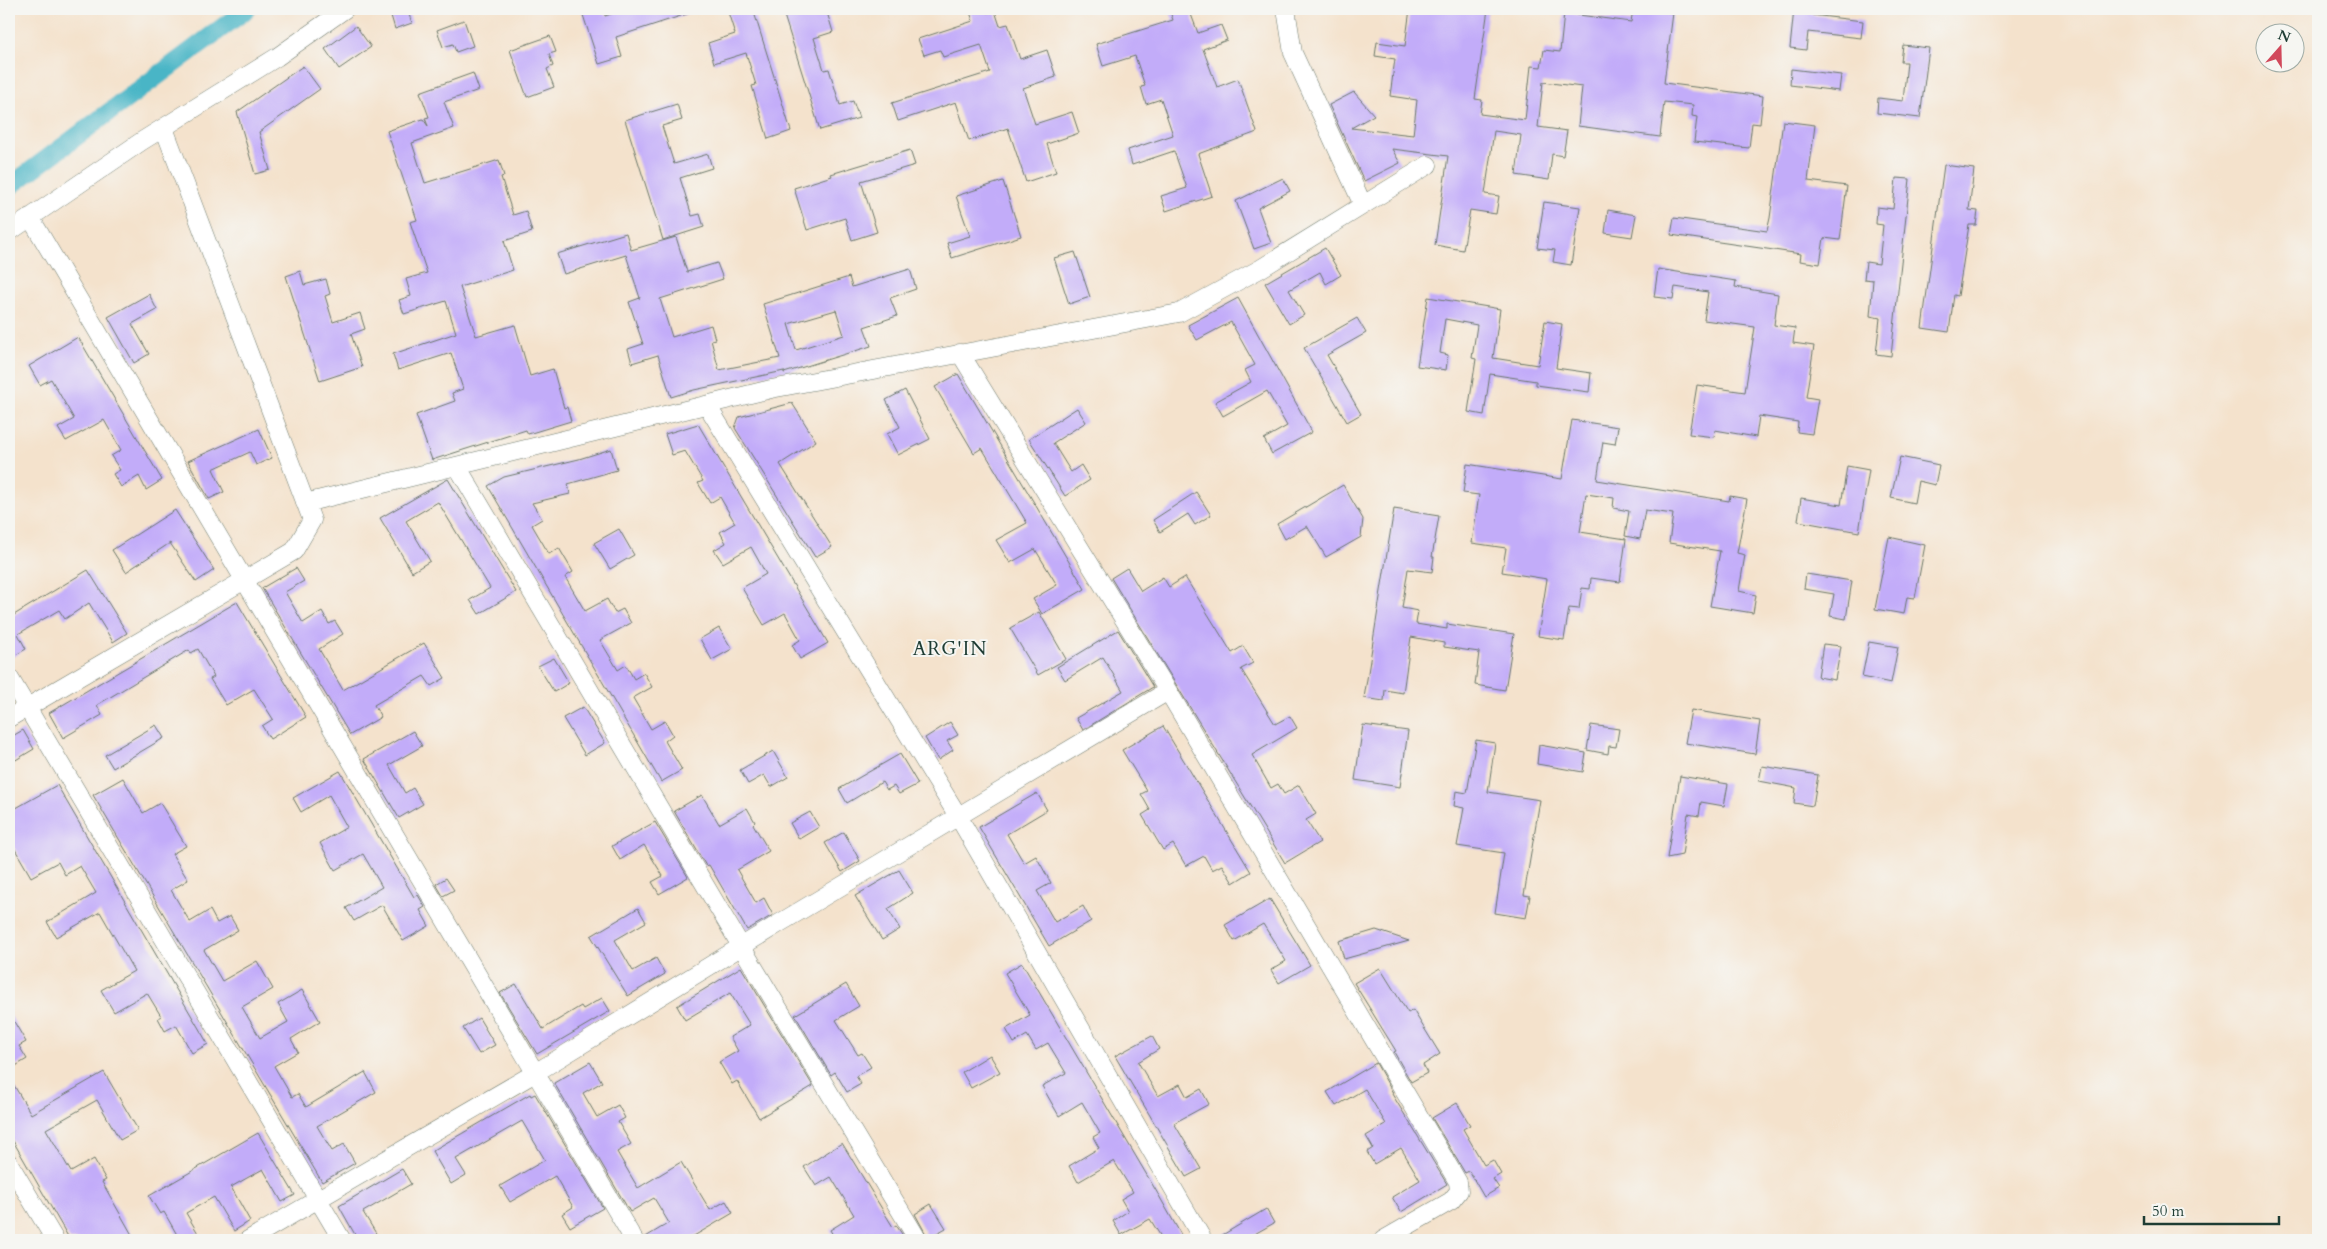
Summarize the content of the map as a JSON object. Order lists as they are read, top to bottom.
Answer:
{
  "districts": ["ARG'IN"],
  "scale_bar": "50 m",
  "north": "top"
}
